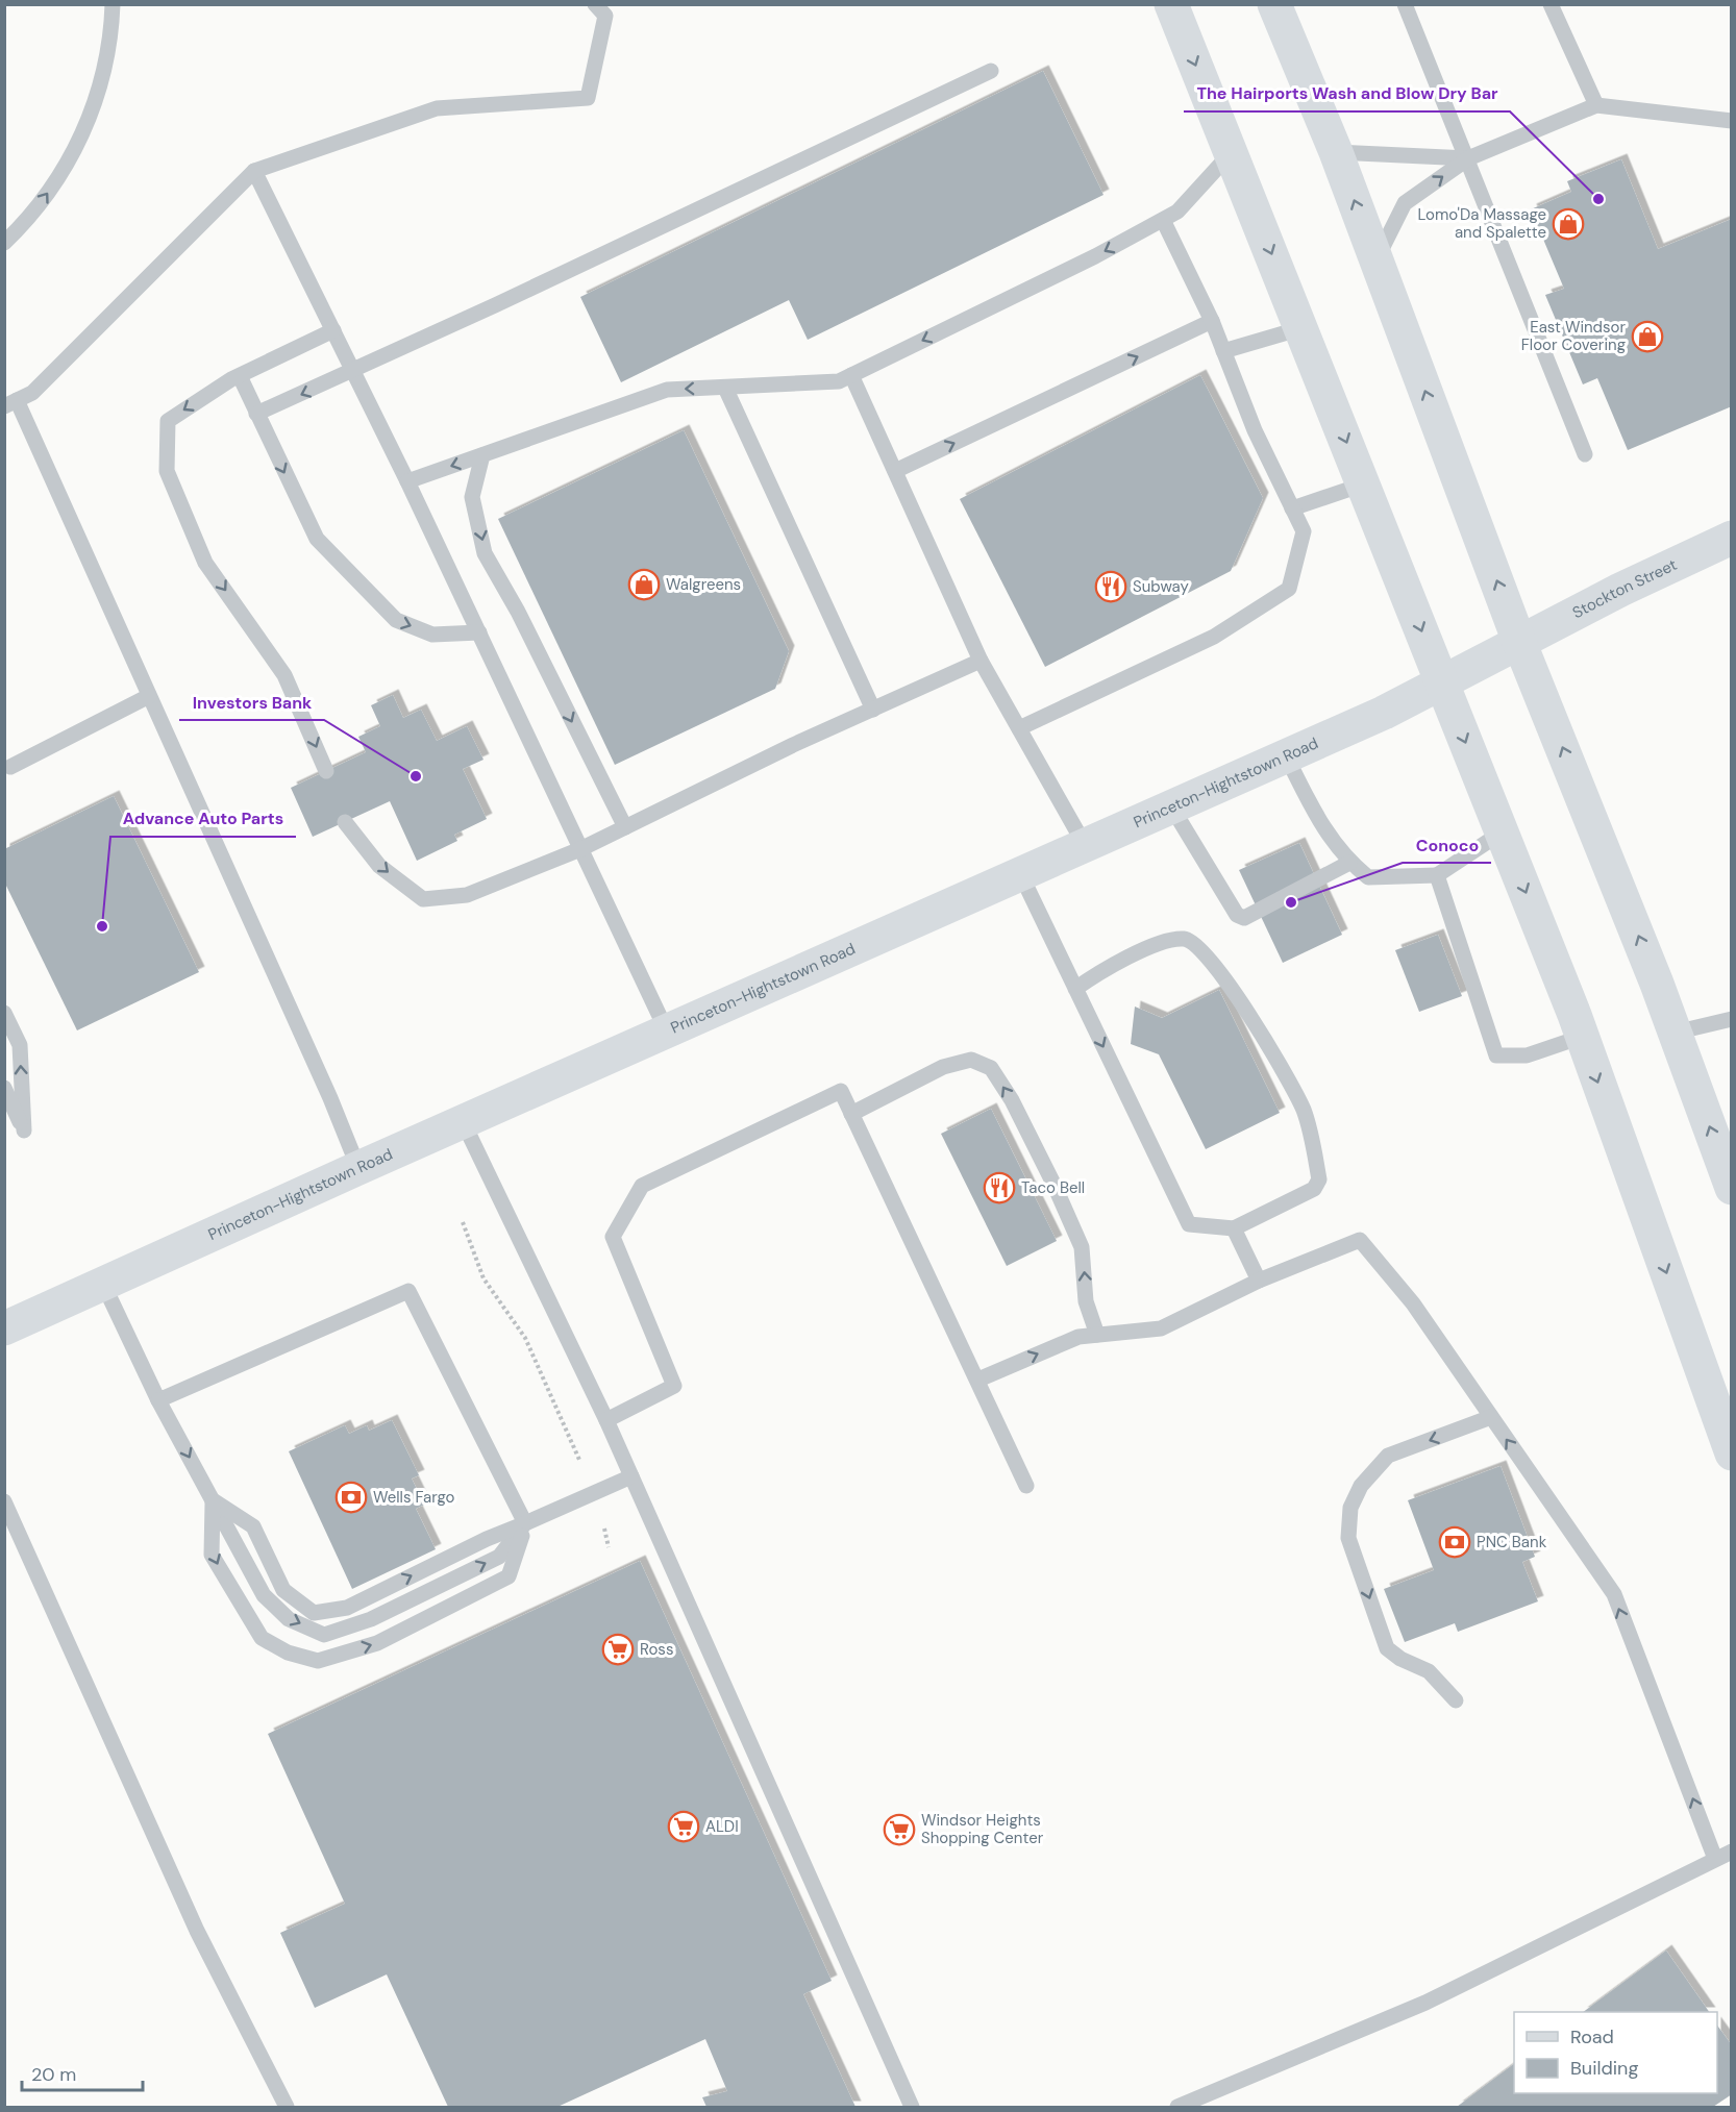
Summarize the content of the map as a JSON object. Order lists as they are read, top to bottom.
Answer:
{
  "streets": {
    "main road": ["Stockton Street", "Princeton-Hightstown Road"]
  },
  "crossings": [
    ["Stockton Street", "Princeton-Hightstown Road"]
  ],
  "places": {
    "other": [
      "The Hairports Wash and Blow Dry Bar",
      "Investors Bank",
      "Conoco",
      "Advance Auto Parts"
    ],
    "shop": ["Lomo'Da Massage and Spalette", "East Windsor Floor Covering", "Walgreens"],
    "restaurant": ["Subway", "Taco Bell"],
    "bank": ["Wells Fargo", "PNC Bank"],
    "supermarket": ["Ross", "ALDI", "Windsor Heights Shopping Center"]
  },
  "legend": ["Road", "Building"],
  "scale_bar": "20 m"
}
